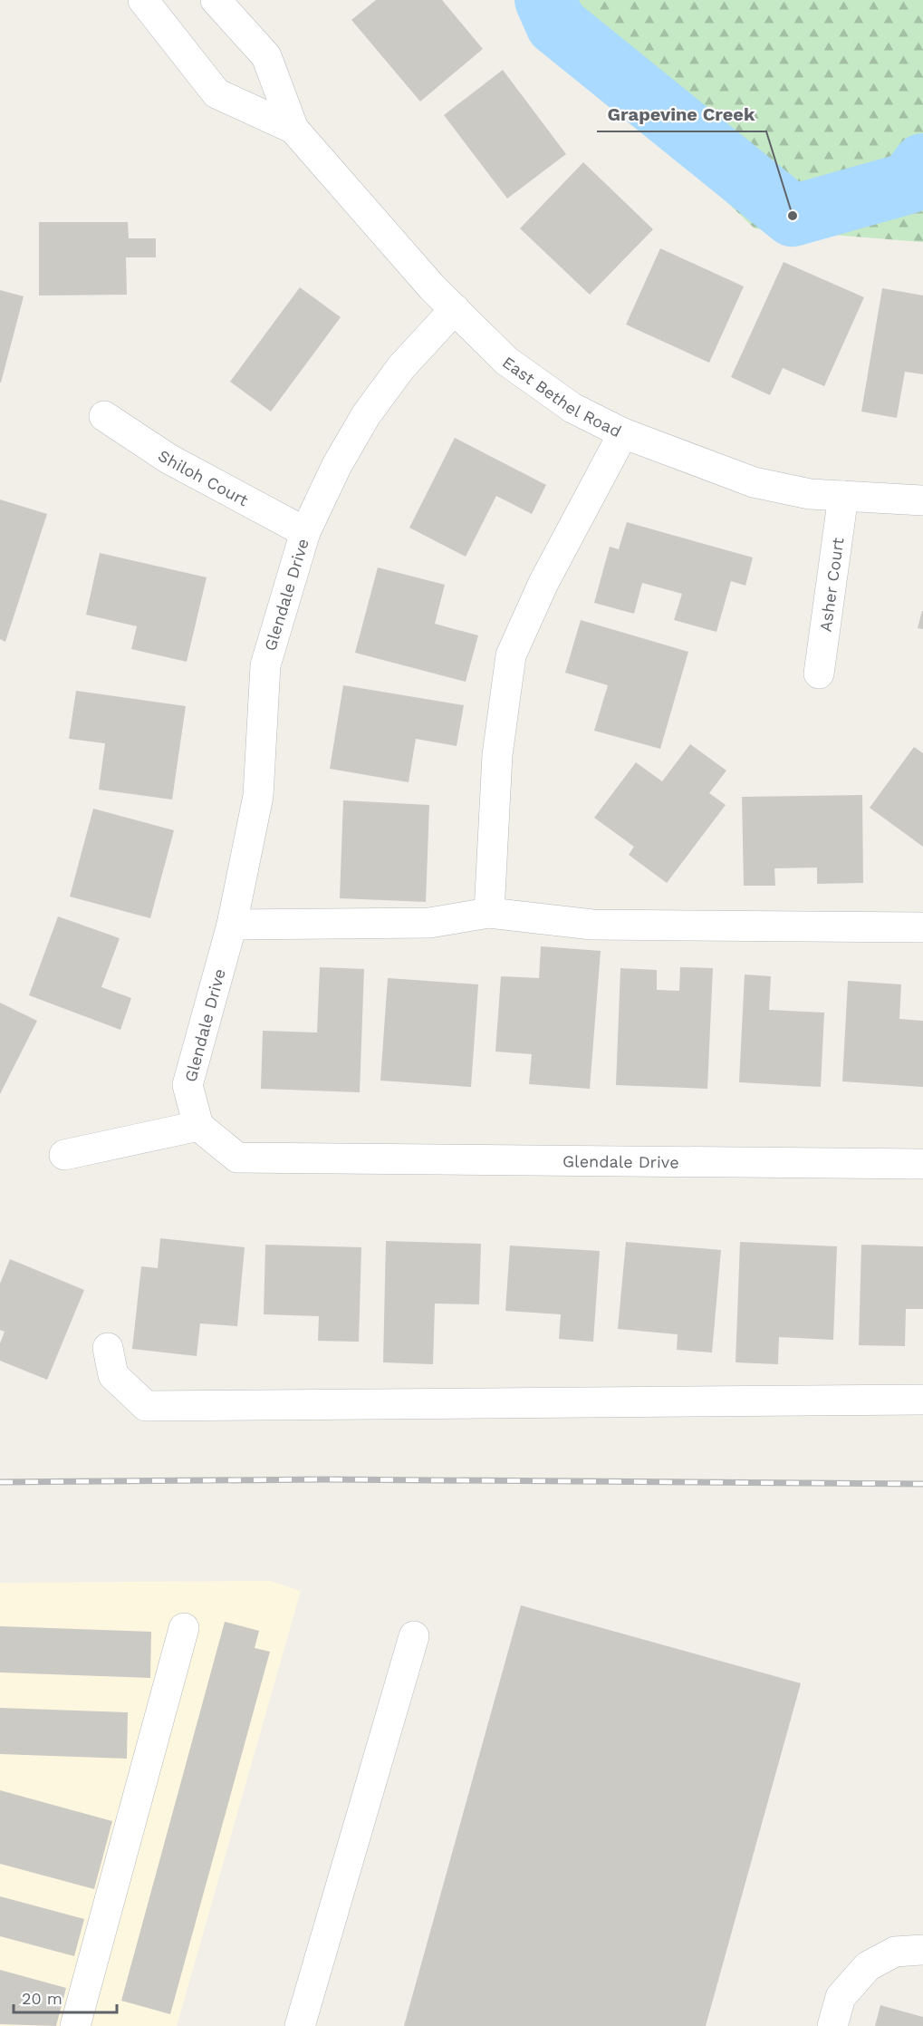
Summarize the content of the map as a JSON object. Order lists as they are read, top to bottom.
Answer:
{
  "streets": {
    "street": [
      "East Bethel Road",
      "Shiloh Court",
      "Asher Court",
      "Glendale Drive"
    ]
  },
  "crossings": [
    ["East Bethel Road", "Asher Court"],
    ["East Bethel Road", "Glendale Drive"],
    ["Shiloh Court", "Glendale Drive"]
  ],
  "places": ["Grapevine Creek"],
  "scale_bar": "20 m"
}
